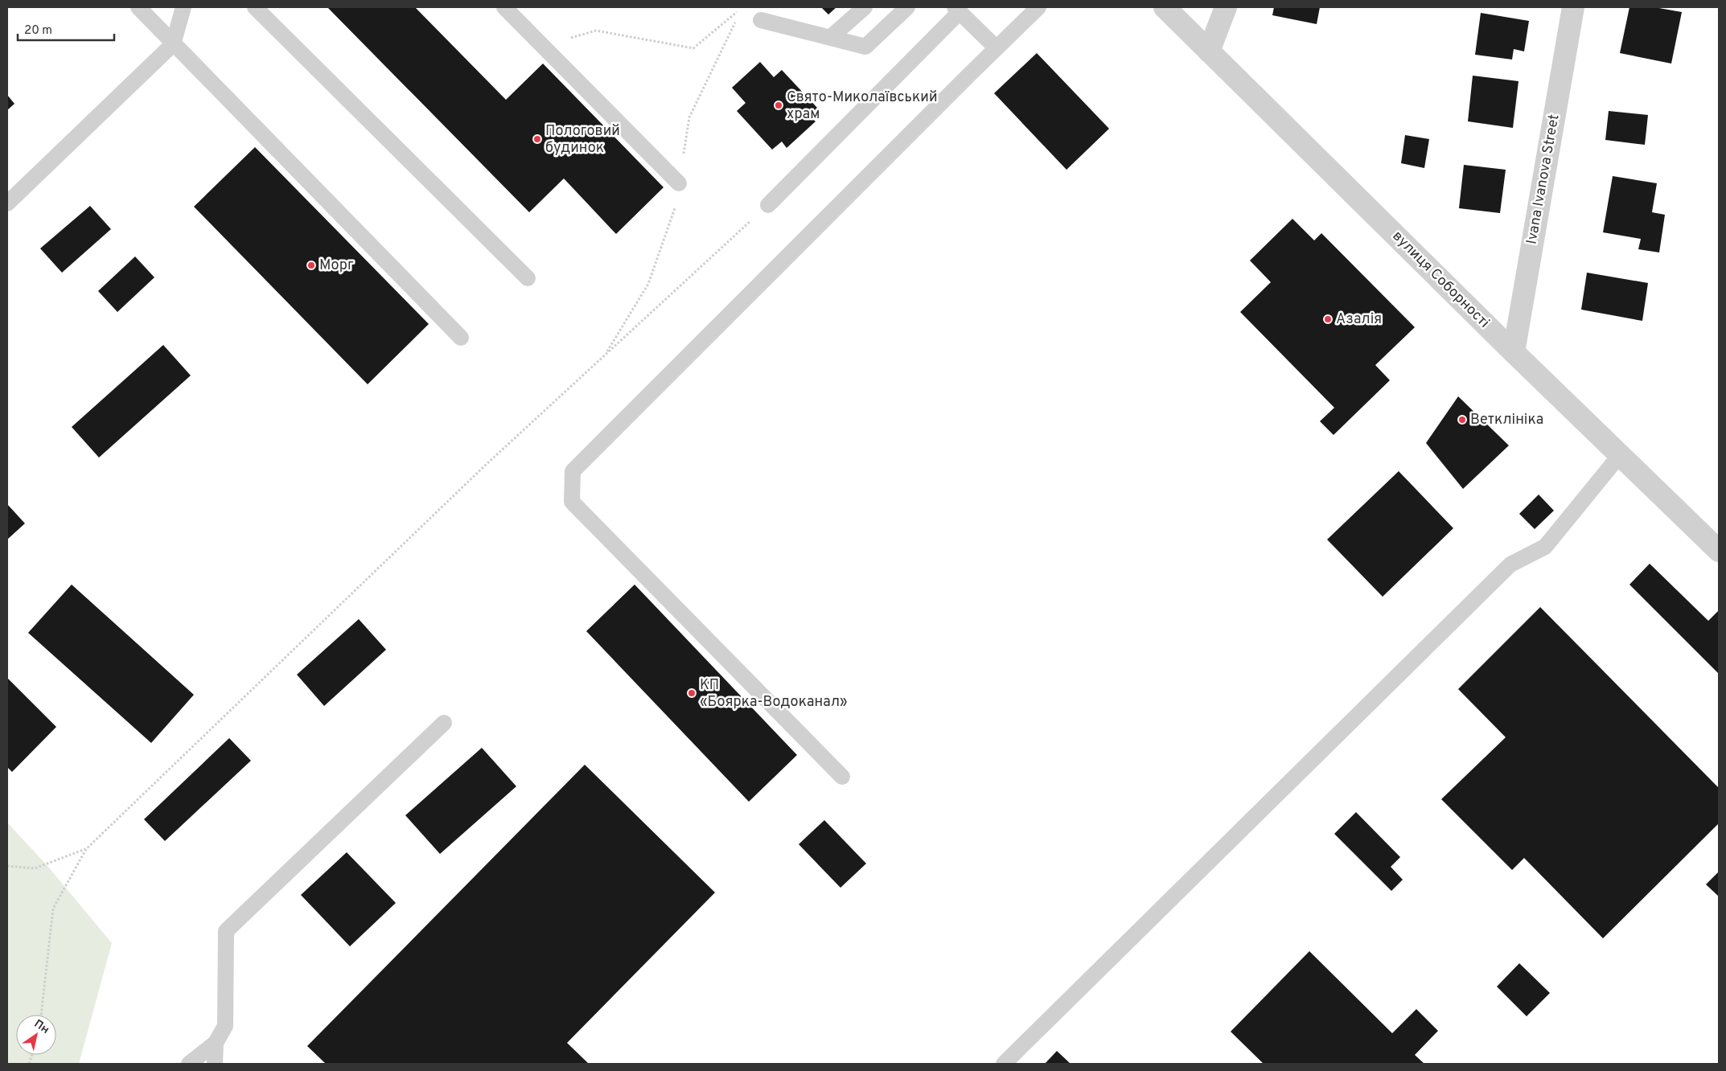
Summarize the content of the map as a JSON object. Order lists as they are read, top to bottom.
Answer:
{
  "streets": {
    "street": ["Ivana Ivanova Street", "вулиця Соборності"]
  },
  "crossings": [
    ["Ivana Ivanova Street", "вулиця Соборності"]
  ],
  "places": [
    "Свято-Миколаївський храм",
    "Пологовий будинок",
    "Морг",
    "Азалія",
    "Ветклініка",
    "КП «Боярка-Водоканал»"
  ],
  "scale_bar": "20 m",
  "north": "top right"
}
